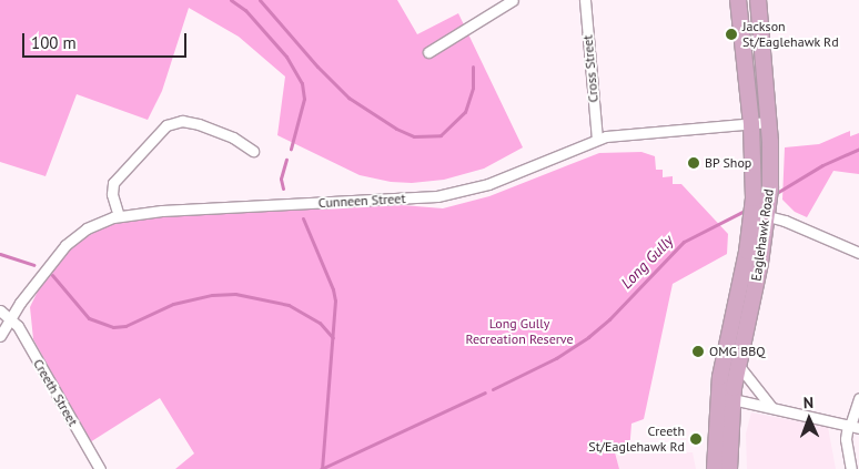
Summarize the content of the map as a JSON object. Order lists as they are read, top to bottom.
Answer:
{
  "streets": {
    "main road": ["Eaglehawk Road"],
    "street": ["Cross Street", "Cunneen Street", "Creeth Street"]
  },
  "crossings": [
    ["Cross Street", "Cunneen Street"],
    ["Cunneen Street", "Eaglehawk Road"],
    ["Cunneen Street", "Creeth Street"]
  ],
  "water": ["Long Gully"],
  "parks": ["Long Gully Recreation Reserve"],
  "places": [
    "Jackson St/Eaglehawk Rd",
    "BP Shop",
    "OMG BBQ",
    "Creeth St/Eaglehawk Rd"
  ],
  "scale_bar": "100 m",
  "north": "top"
}
